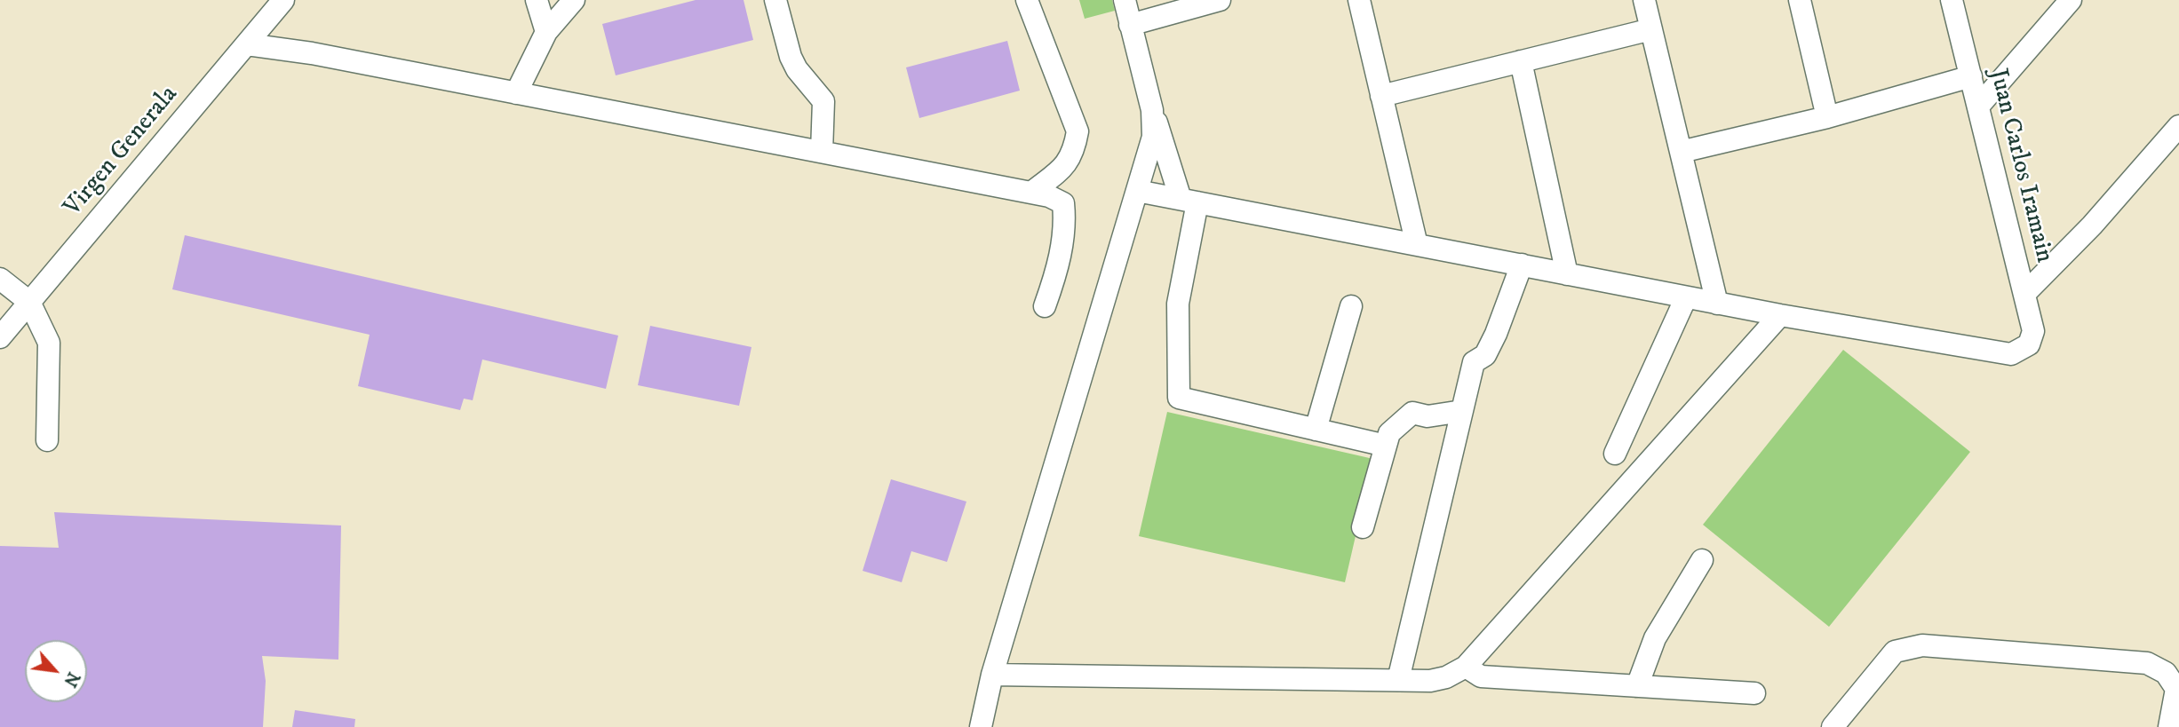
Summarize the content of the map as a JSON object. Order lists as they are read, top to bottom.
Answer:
{
  "streets": {
    "street": ["Virgen Generala", "Juan Carlos Iramain"]
  },
  "north": "bottom right"
}
